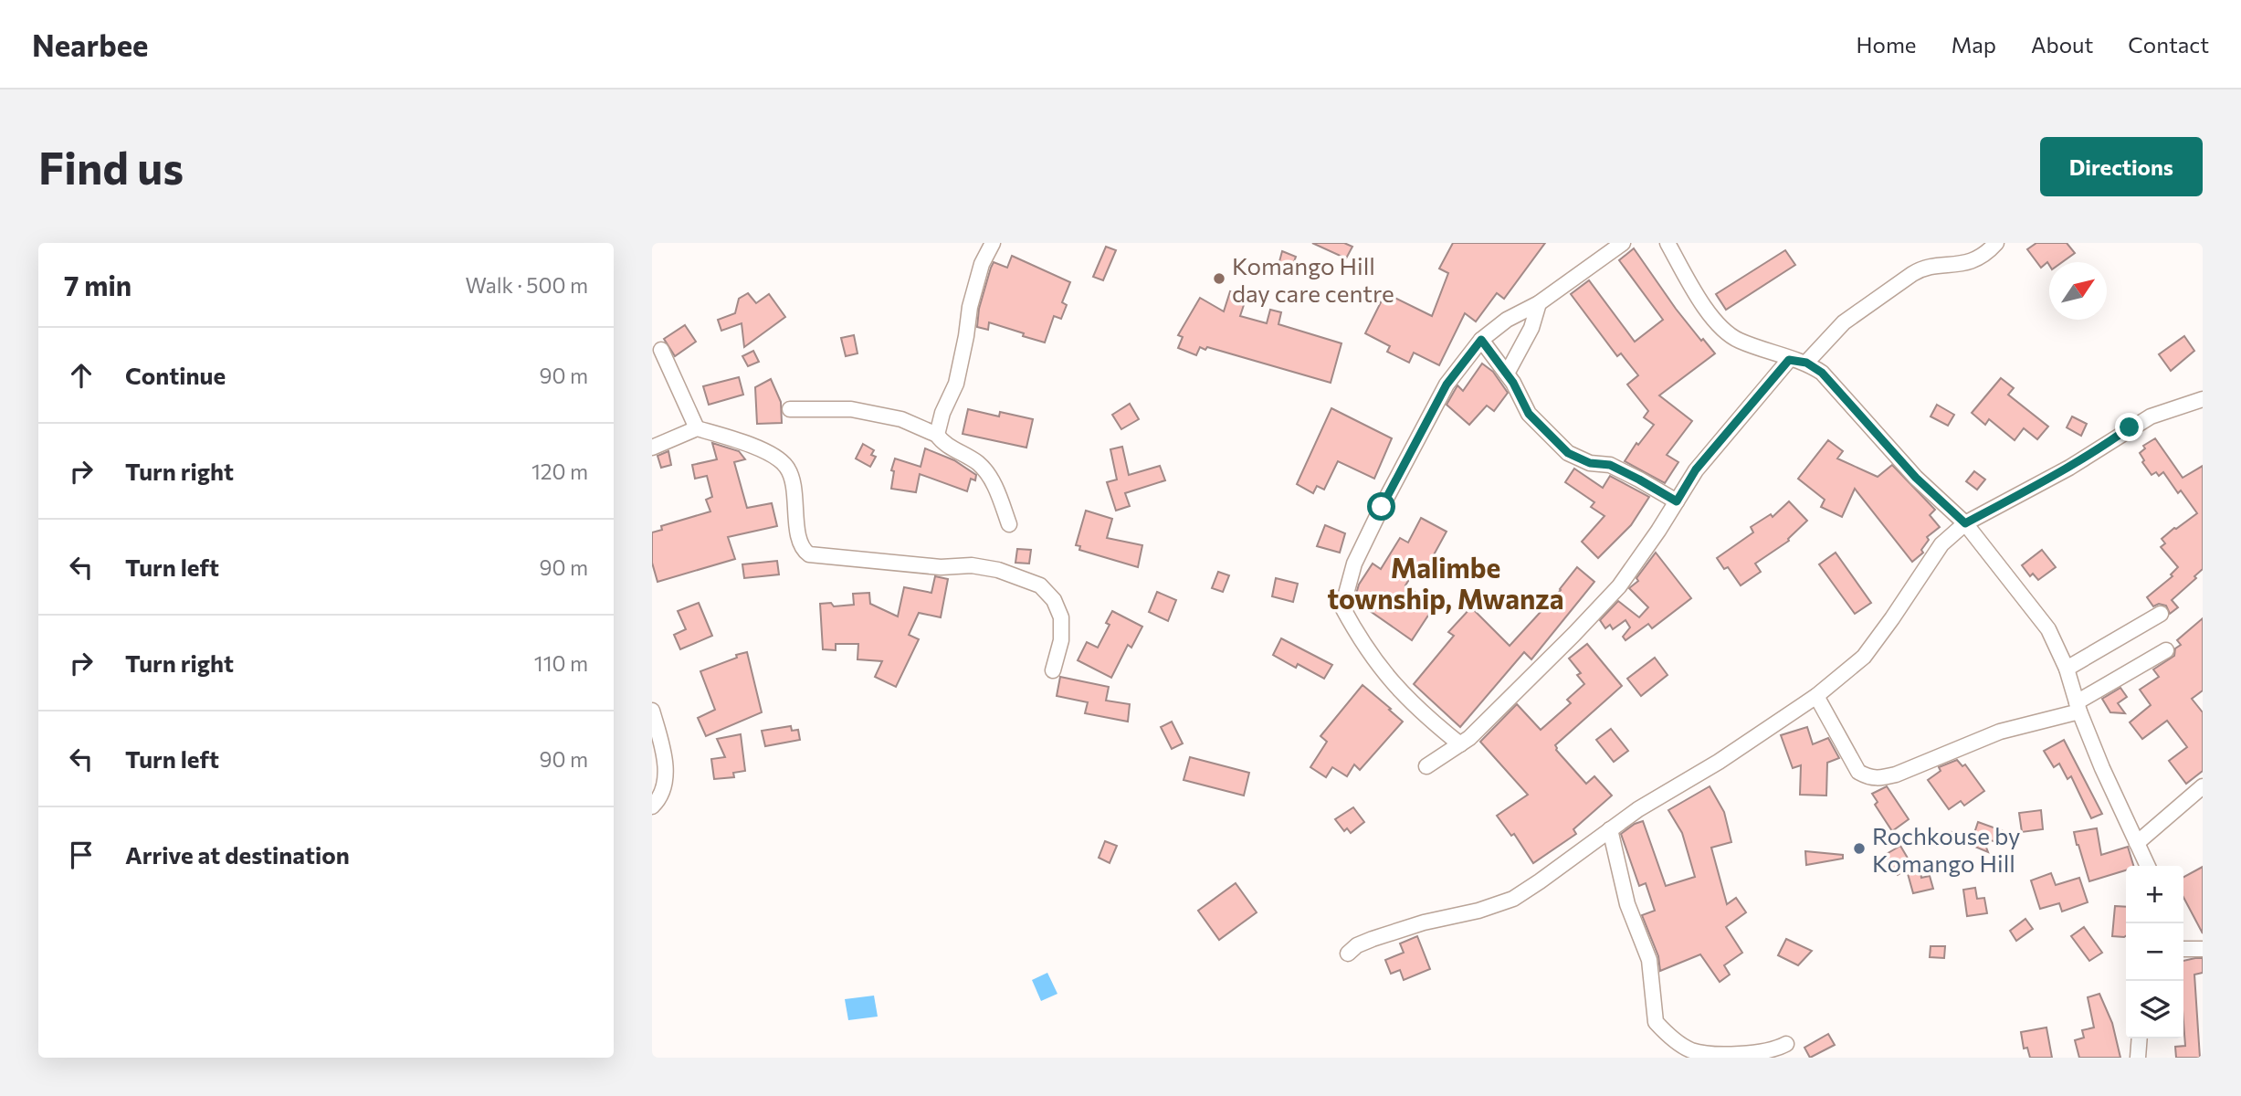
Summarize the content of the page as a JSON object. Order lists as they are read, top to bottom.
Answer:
{
  "districts": ["Malimbe township, Mwanza"],
  "places": ["Komango Hill day care centre", "Rochkouse by Komango Hill"],
  "north": "top right",
  "page": {
    "header": "Nearbee",
    "nav": [
      "Home",
      "Map",
      "About",
      "Contact"
    ],
    "buttons": "Directions",
    "title": "Find us",
    "heading": ["7 min", "Walk · 500 m"],
    "list": [
      ["Continue", "90 m"],
      ["Turn right", "120 m"],
      ["Turn left", "90 m"],
      ["Turn right", "110 m"],
      ["Turn left", "90 m"],
      "Arrive at destination"
    ],
    "map_buttons": ["+", "−"]
  }
}
